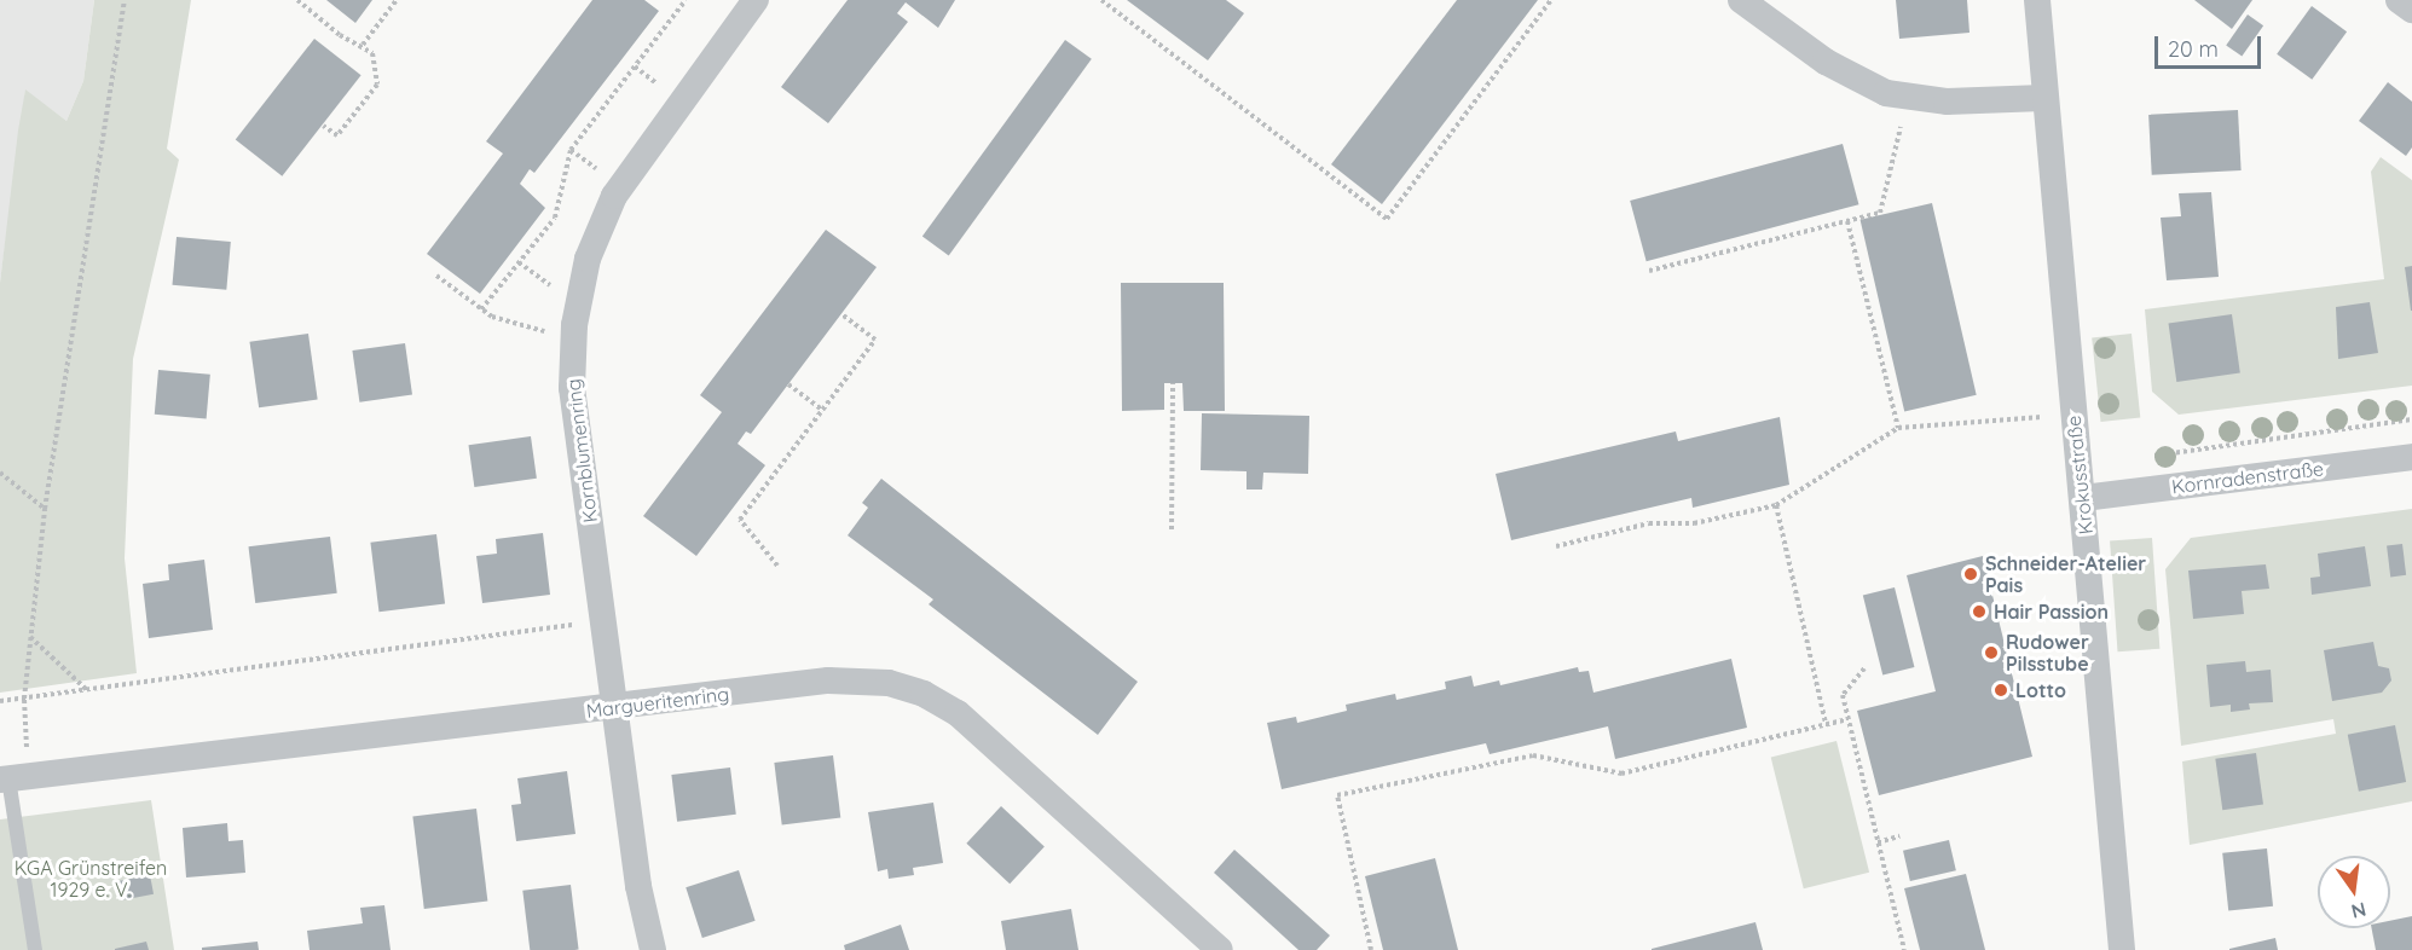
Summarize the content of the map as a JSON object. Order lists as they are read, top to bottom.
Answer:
{
  "streets": {
    "street": [
      "Kornblumenring",
      "Krokusstraße",
      "Kornradenstraße",
      "Margueritenring"
    ]
  },
  "crossings": [
    ["Kornblumenring", "Margueritenring"],
    ["Krokusstraße", "Kornradenstraße"]
  ],
  "parks": ["KGA Grünstreifen 1929 e. V."],
  "places": [
    "Schneider-Atelier Pais",
    "Hair Passion",
    "Rudower Pilsstube",
    "Lotto"
  ],
  "scale_bar": "20 m",
  "north": "bottom"
}
